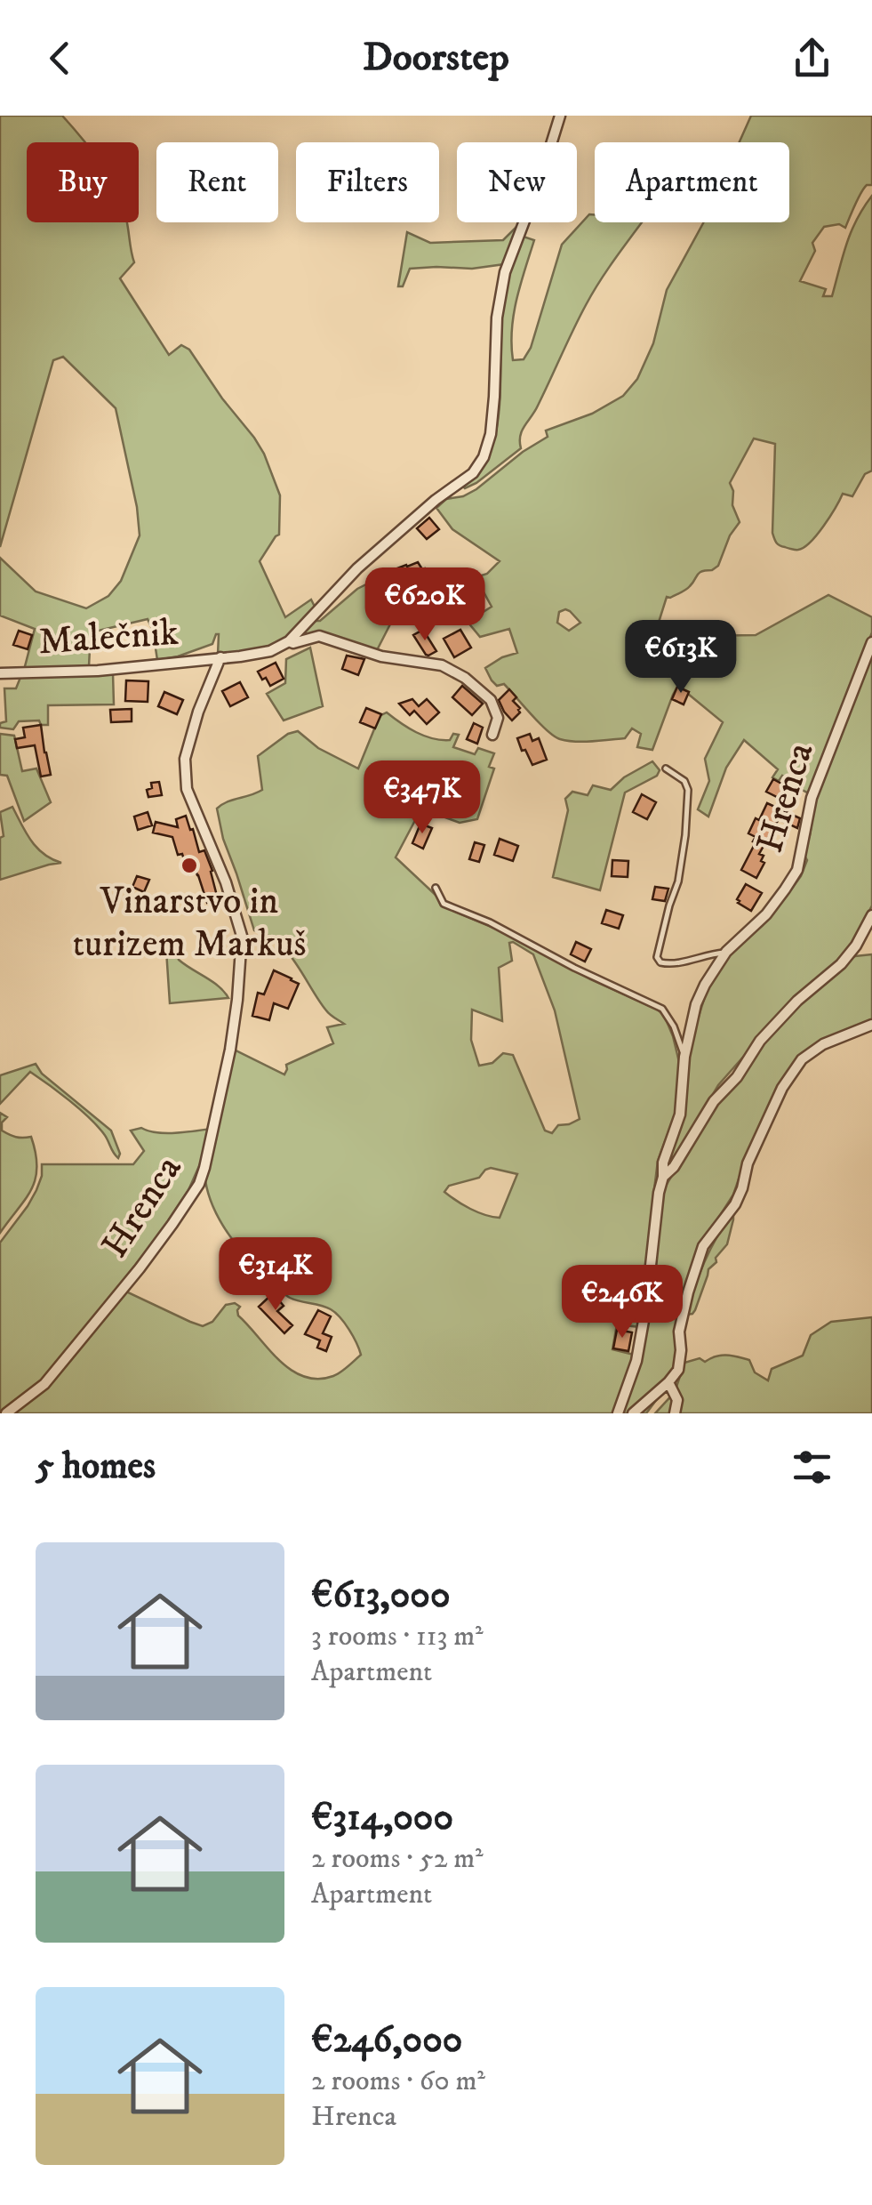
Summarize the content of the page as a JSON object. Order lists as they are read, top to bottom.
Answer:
{
  "streets": {
    "street": ["Malečnik", "Hrenca"]
  },
  "crossings": [
    ["Malečnik", "Hrenca"]
  ],
  "places": ["Vinarstvo in turizem Markuš"],
  "page": {
    "header": "Doorstep",
    "chip": [
      "Buy",
      "Rent",
      "Filters",
      "New",
      "Apartment"
    ],
    "price": [
      "€620K",
      "€613K",
      "€347K",
      "€314K",
      "€246K"
    ],
    "heading": "5 homes",
    "list": [
      {
        "name": "€613,000",
        "note": "3 rooms · 113 m² · Apartment"
      },
      {
        "name": "€314,000",
        "note": "2 rooms · 52 m² · Apartment"
      },
      {
        "name": "€246,000",
        "note": "2 rooms · 60 m² · Hrenca"
      }
    ]
  }
}
